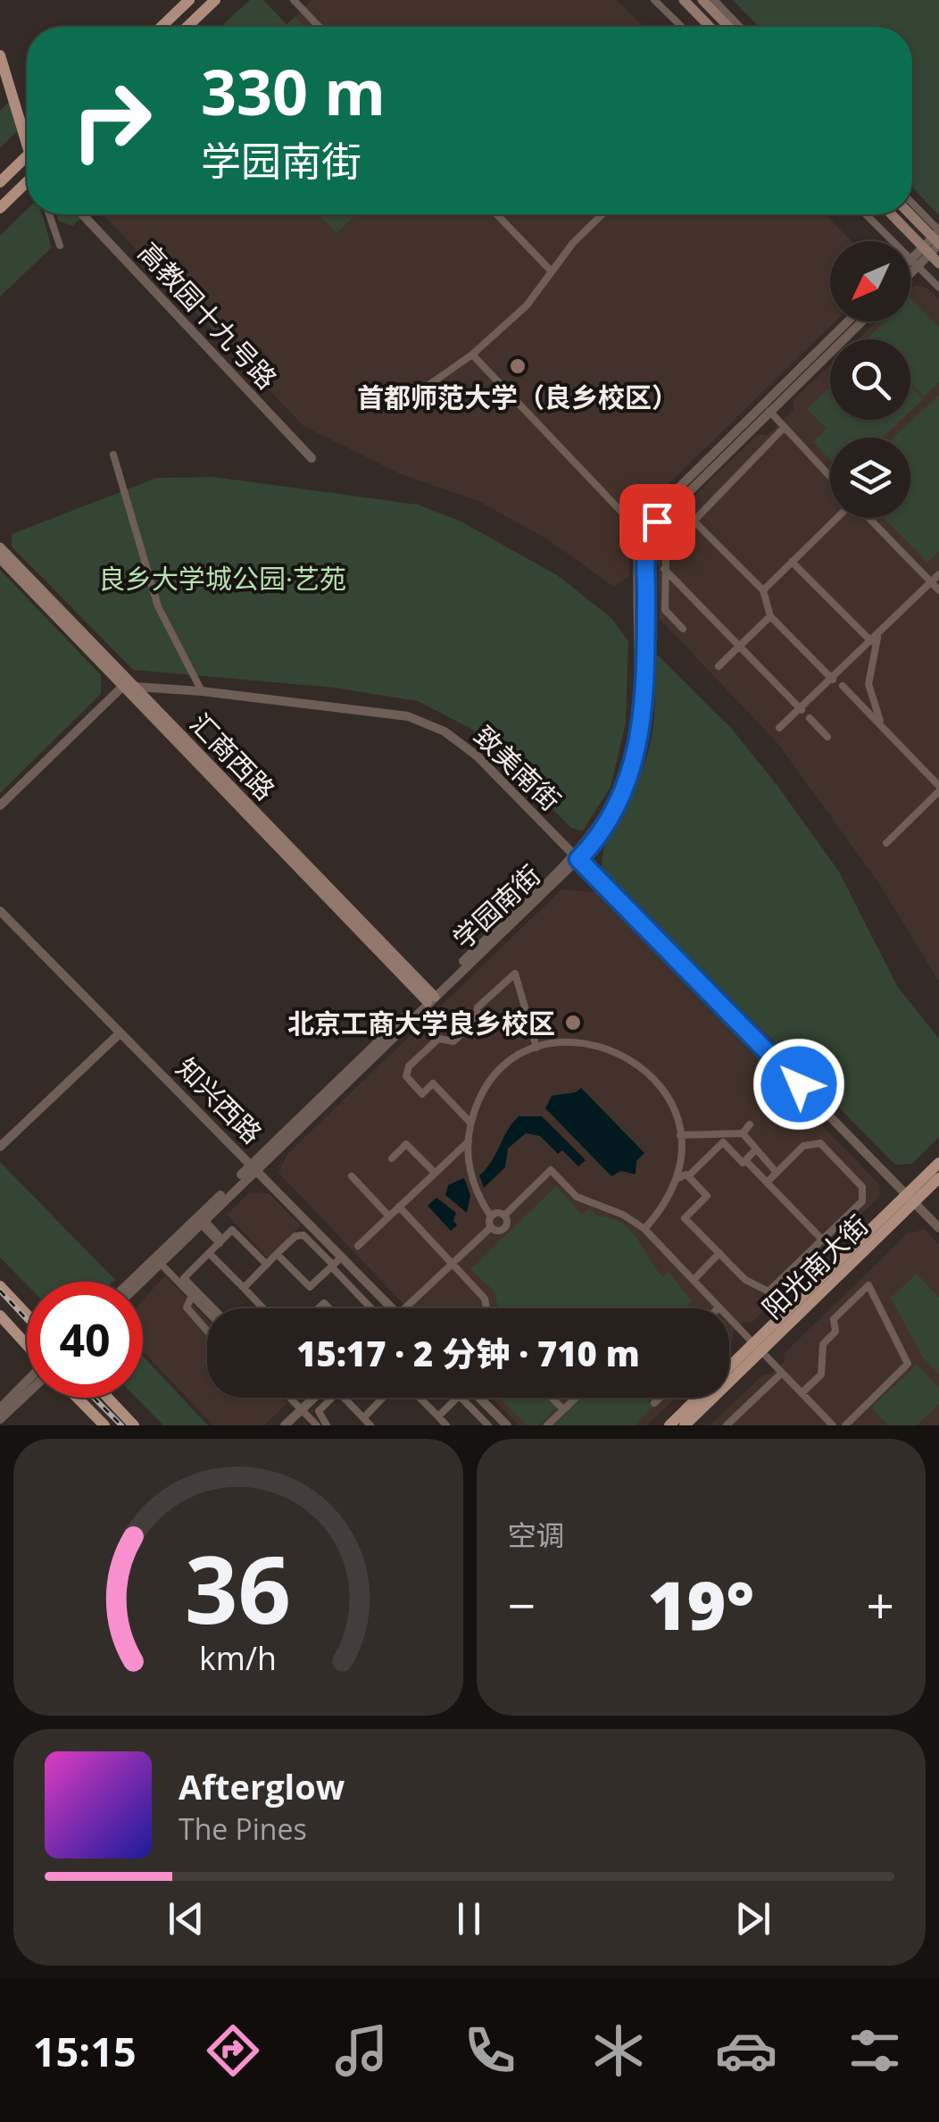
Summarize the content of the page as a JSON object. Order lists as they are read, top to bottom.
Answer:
{
  "streets": {
    "main road": ["汇商西路", "阳光南大街"],
    "street": [
      "高教园十九号路",
      "致美南街",
      "学园南街",
      "知兴西路"
    ]
  },
  "crossings": [
    ["汇商西路", "致美南街"],
    ["汇商西路", "学园南街"],
    ["致美南街", "学园南街"],
    ["致美南街", "阳光南大街"],
    ["学园南街", "知兴西路"]
  ],
  "parks": ["良乡大学城公园·艺苑"],
  "places": ["首都师范大学（良乡校区）", "北京工商大学良乡校区"],
  "north": "bottom left",
  "page": {
    "turn": ["330 m", "学园南街"],
    "limit": "40",
    "trip": "15:17 · 2 分钟 · 710 m",
    "tile": "空调",
    "heat": ["−", "19°", "+"],
    "song": ["Afterglow", "The Pines"],
    "tabs": "15:15",
    "gauge": ["36", "km/h"]
  }
}
